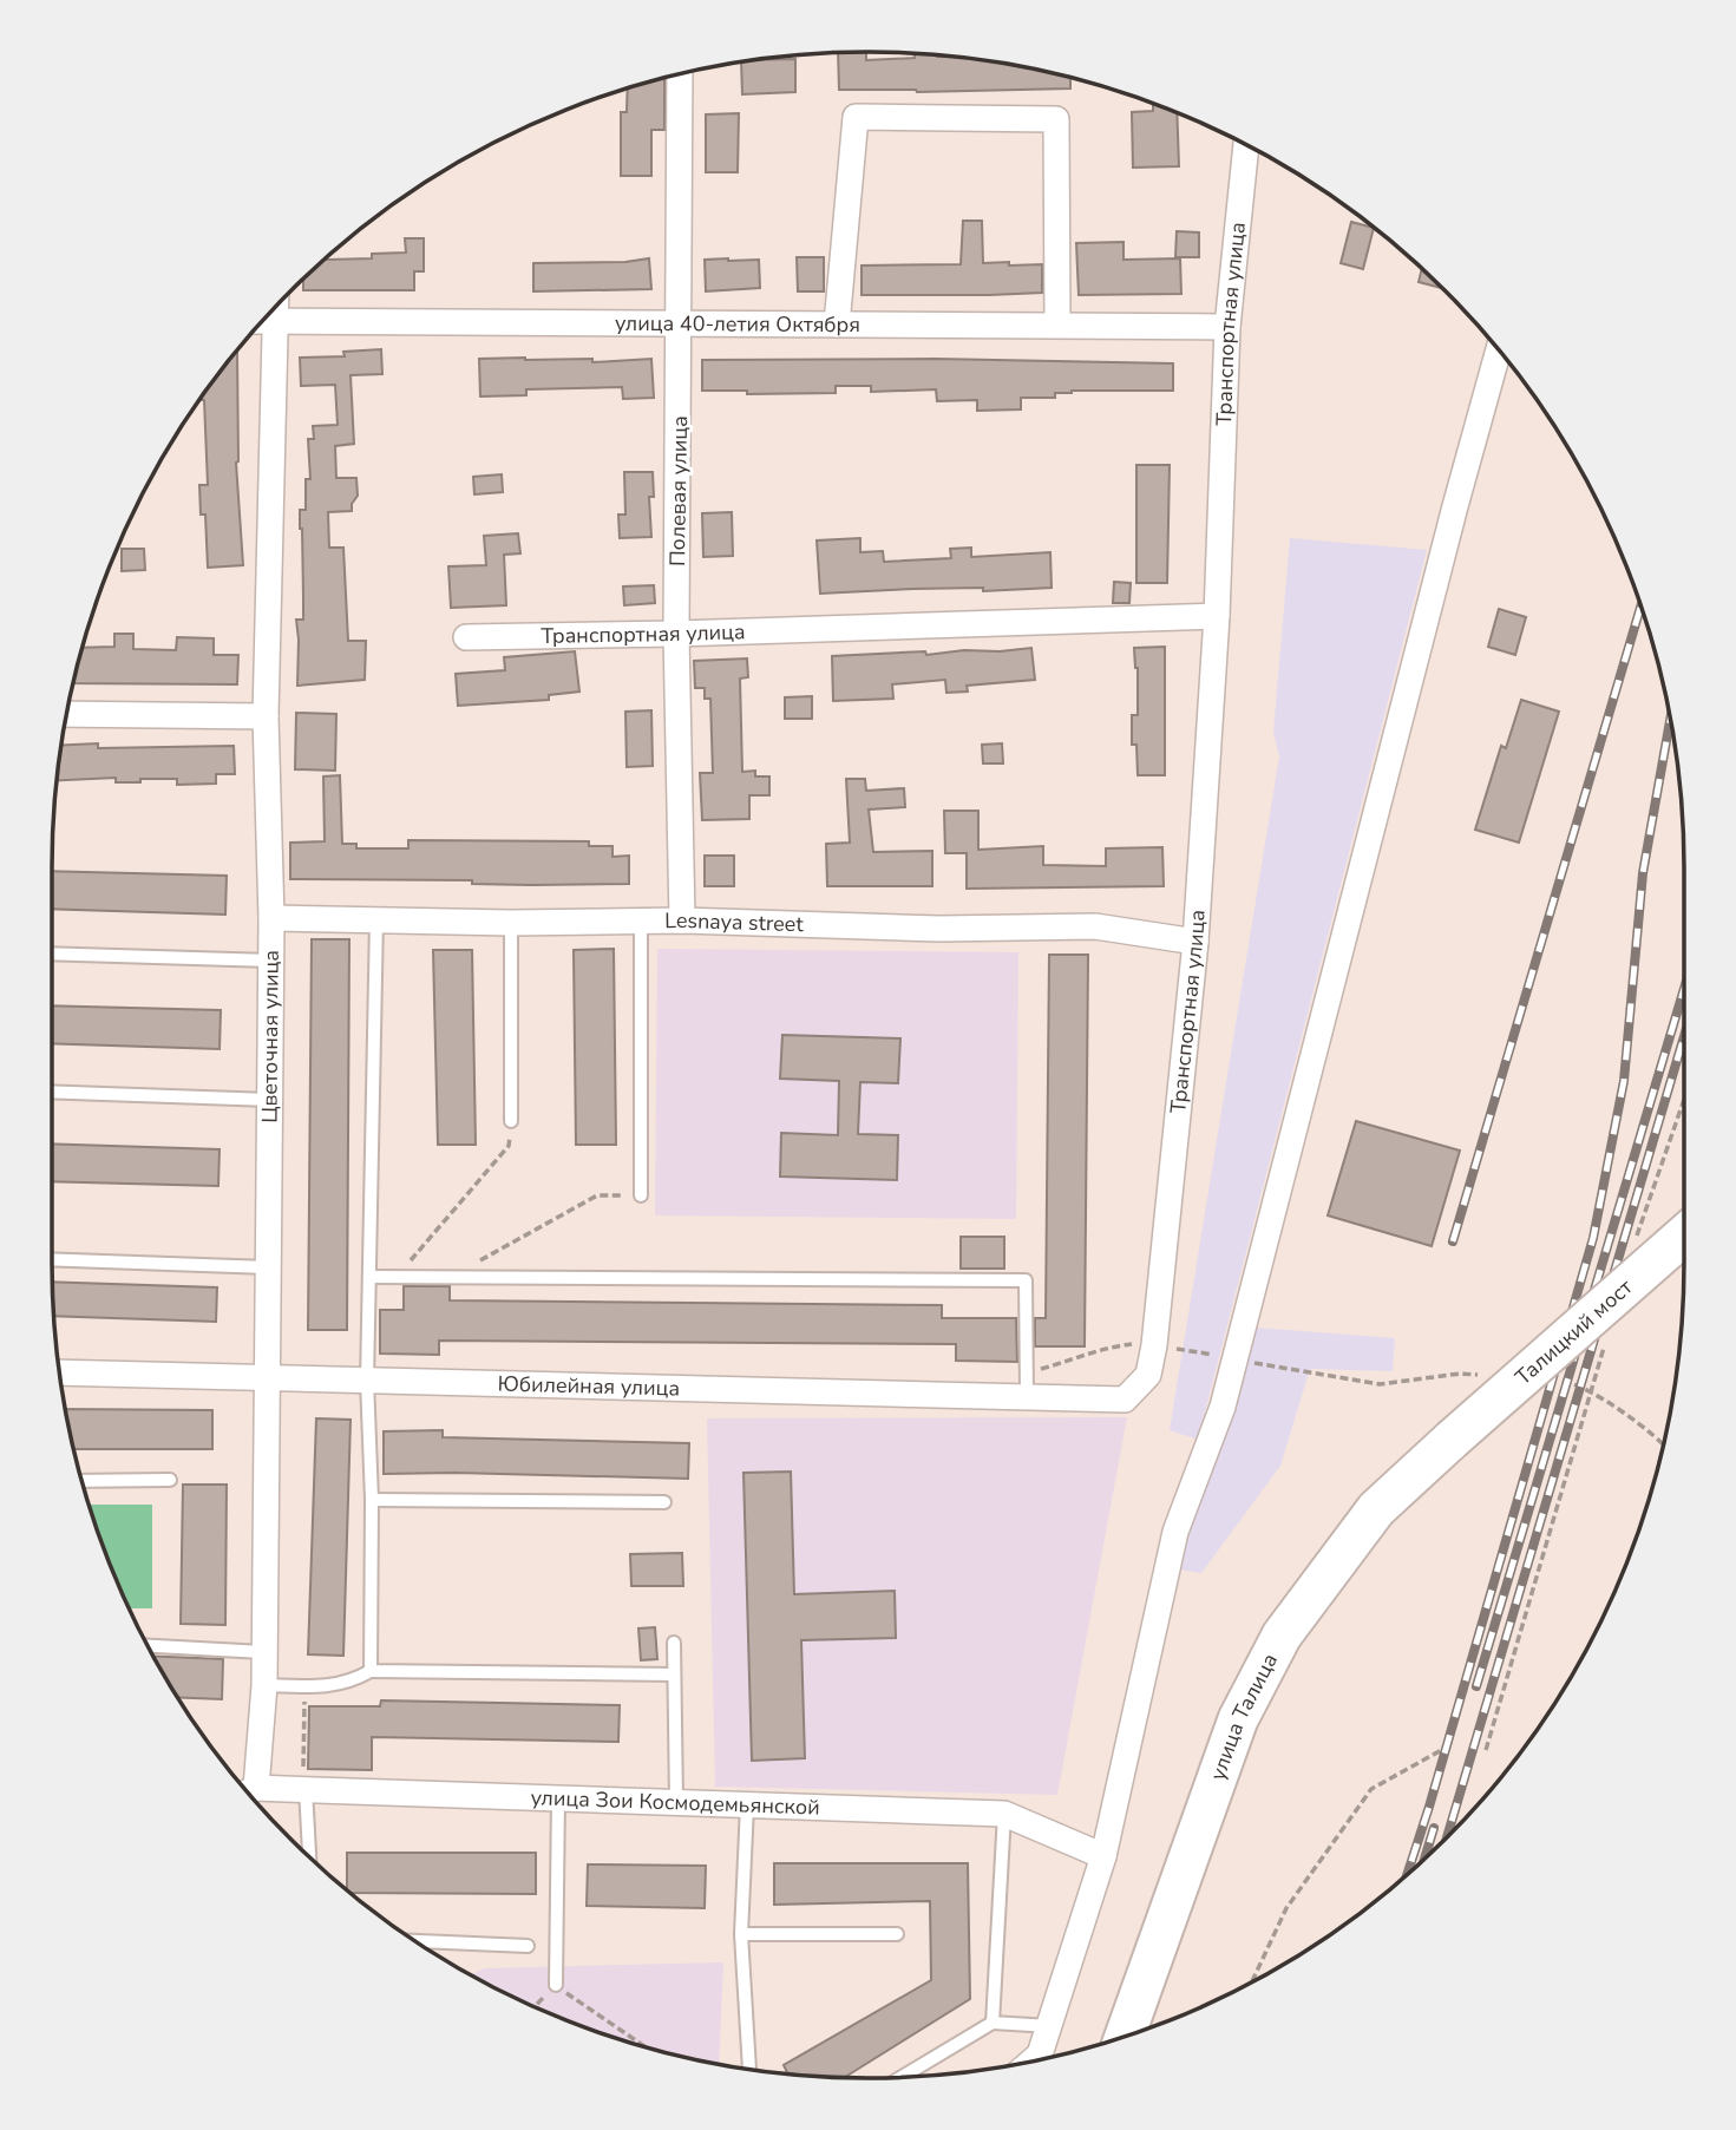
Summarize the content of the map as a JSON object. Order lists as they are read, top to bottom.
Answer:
{
  "streets": {
    "main road": ["Талицкий мост", "улица Талица"],
    "street": [
      "улица 40-летия Октября",
      "Транспортная улица",
      "Полевая улица",
      "Lesnaya street",
      "Цветочная улица",
      "Юбилейная улица",
      "улица Зои Космодемьянской"
    ]
  },
  "crossings": [
    ["улица 40-летия Октября", "Транспортная улица"],
    ["улица 40-летия Октября", "Полевая улица"],
    ["улица 40-летия Октября", "Цветочная улица"],
    ["Транспортная улица", "Полевая улица"],
    ["Транспортная улица", "Lesnaya street"],
    ["Транспортная улица", "Юбилейная улица"],
    ["Полевая улица", "Lesnaya street"],
    ["Lesnaya street", "Цветочная улица"],
    ["Цветочная улица", "Юбилейная улица"],
    ["Цветочная улица", "улица Зои Космодемьянской"],
    ["Талицкий мост", "улица Талица"]
  ]
}
